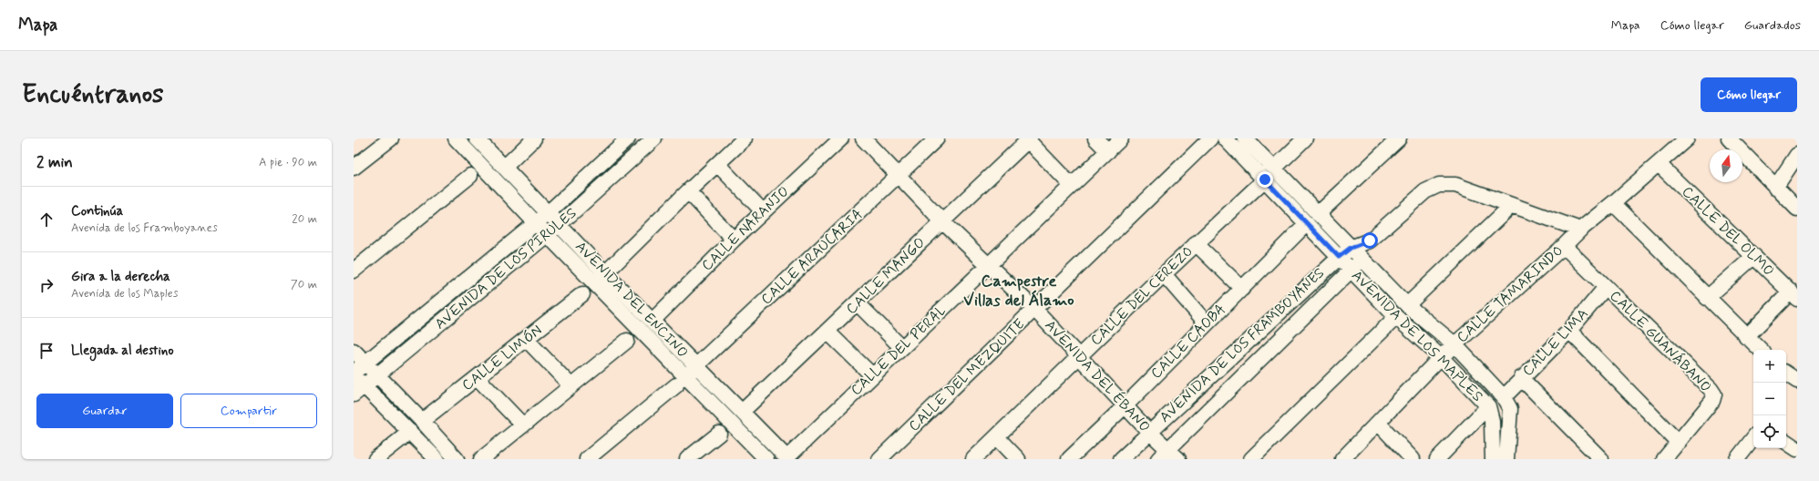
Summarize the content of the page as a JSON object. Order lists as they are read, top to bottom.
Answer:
{
  "streets": {
    "street": [
      "CALLE NARANJO",
      "CALLE DEL OLMO",
      "CALLE ARAUCARIA",
      "AVENIDA DE LOS PIRULES",
      "CALLE MANGO",
      "CALLE TAMARINDO",
      "CALLE DEL CEREZO",
      "AVENIDA DEL ENCINO",
      "AVENIDA DE LOS MAPLES",
      "CALLE CAOBA",
      "CALLE GUANÁBANO",
      "CALLE LIMA",
      "AVENIDA DE LOS FRAMBOYANES",
      "CALLE DEL PERAL",
      "CALLE LIMÓN",
      "CALLE DEL MEZQUITE",
      "AVENIDA DEL ÉBANO"
    ]
  },
  "crossings": [
    ["CALLE NARANJO", "AVENIDA DEL ENCINO"],
    ["CALLE DEL OLMO", "CALLE TAMARINDO"],
    ["CALLE ARAUCARIA", "AVENIDA DEL ENCINO"],
    ["CALLE ARAUCARIA", "AVENIDA DEL ÉBANO"],
    ["AVENIDA DE LOS PIRULES", "AVENIDA DEL ENCINO"],
    ["CALLE MANGO", "AVENIDA DEL ENCINO"],
    ["CALLE MANGO", "AVENIDA DEL ÉBANO"],
    ["CALLE TAMARINDO", "AVENIDA DE LOS MAPLES"],
    ["CALLE TAMARINDO", "CALLE GUANÁBANO"],
    ["CALLE TAMARINDO", "AVENIDA DE LOS FRAMBOYANES"],
    ["CALLE DEL CEREZO", "AVENIDA DE LOS MAPLES"],
    ["CALLE DEL CEREZO", "AVENIDA DEL ÉBANO"],
    ["AVENIDA DEL ENCINO", "CALLE DEL PERAL"],
    ["AVENIDA DE LOS MAPLES", "CALLE CAOBA"],
    ["AVENIDA DE LOS MAPLES", "CALLE LIMA"],
    ["AVENIDA DE LOS MAPLES", "AVENIDA DE LOS FRAMBOYANES"],
    ["CALLE CAOBA", "AVENIDA DEL ÉBANO"],
    ["CALLE GUANÁBANO", "CALLE LIMA"],
    ["AVENIDA DE LOS FRAMBOYANES", "AVENIDA DEL ÉBANO"],
    ["CALLE DEL PERAL", "AVENIDA DEL ÉBANO"],
    ["CALLE DEL MEZQUITE", "AVENIDA DEL ÉBANO"]
  ],
  "districts": ["Campestre Villas del Álamo"],
  "north": "top",
  "page": {
    "header": "Mapa",
    "nav": ["Mapa", "Cómo llegar", "Guardados"],
    "buttons": [
      "Cómo llegar",
      ["Guardar", "Compartir"]
    ],
    "title": "Encuéntranos",
    "heading": ["2 min", "A pie · 90 m"],
    "list": [
      ["Continúa", "Avenida de los Framboyanes", "20 m"],
      ["Gira a la derecha", "Avenida de los Maples", "70 m"],
      "Llegada al destino"
    ],
    "map_buttons": ["+", "−"]
  }
}
